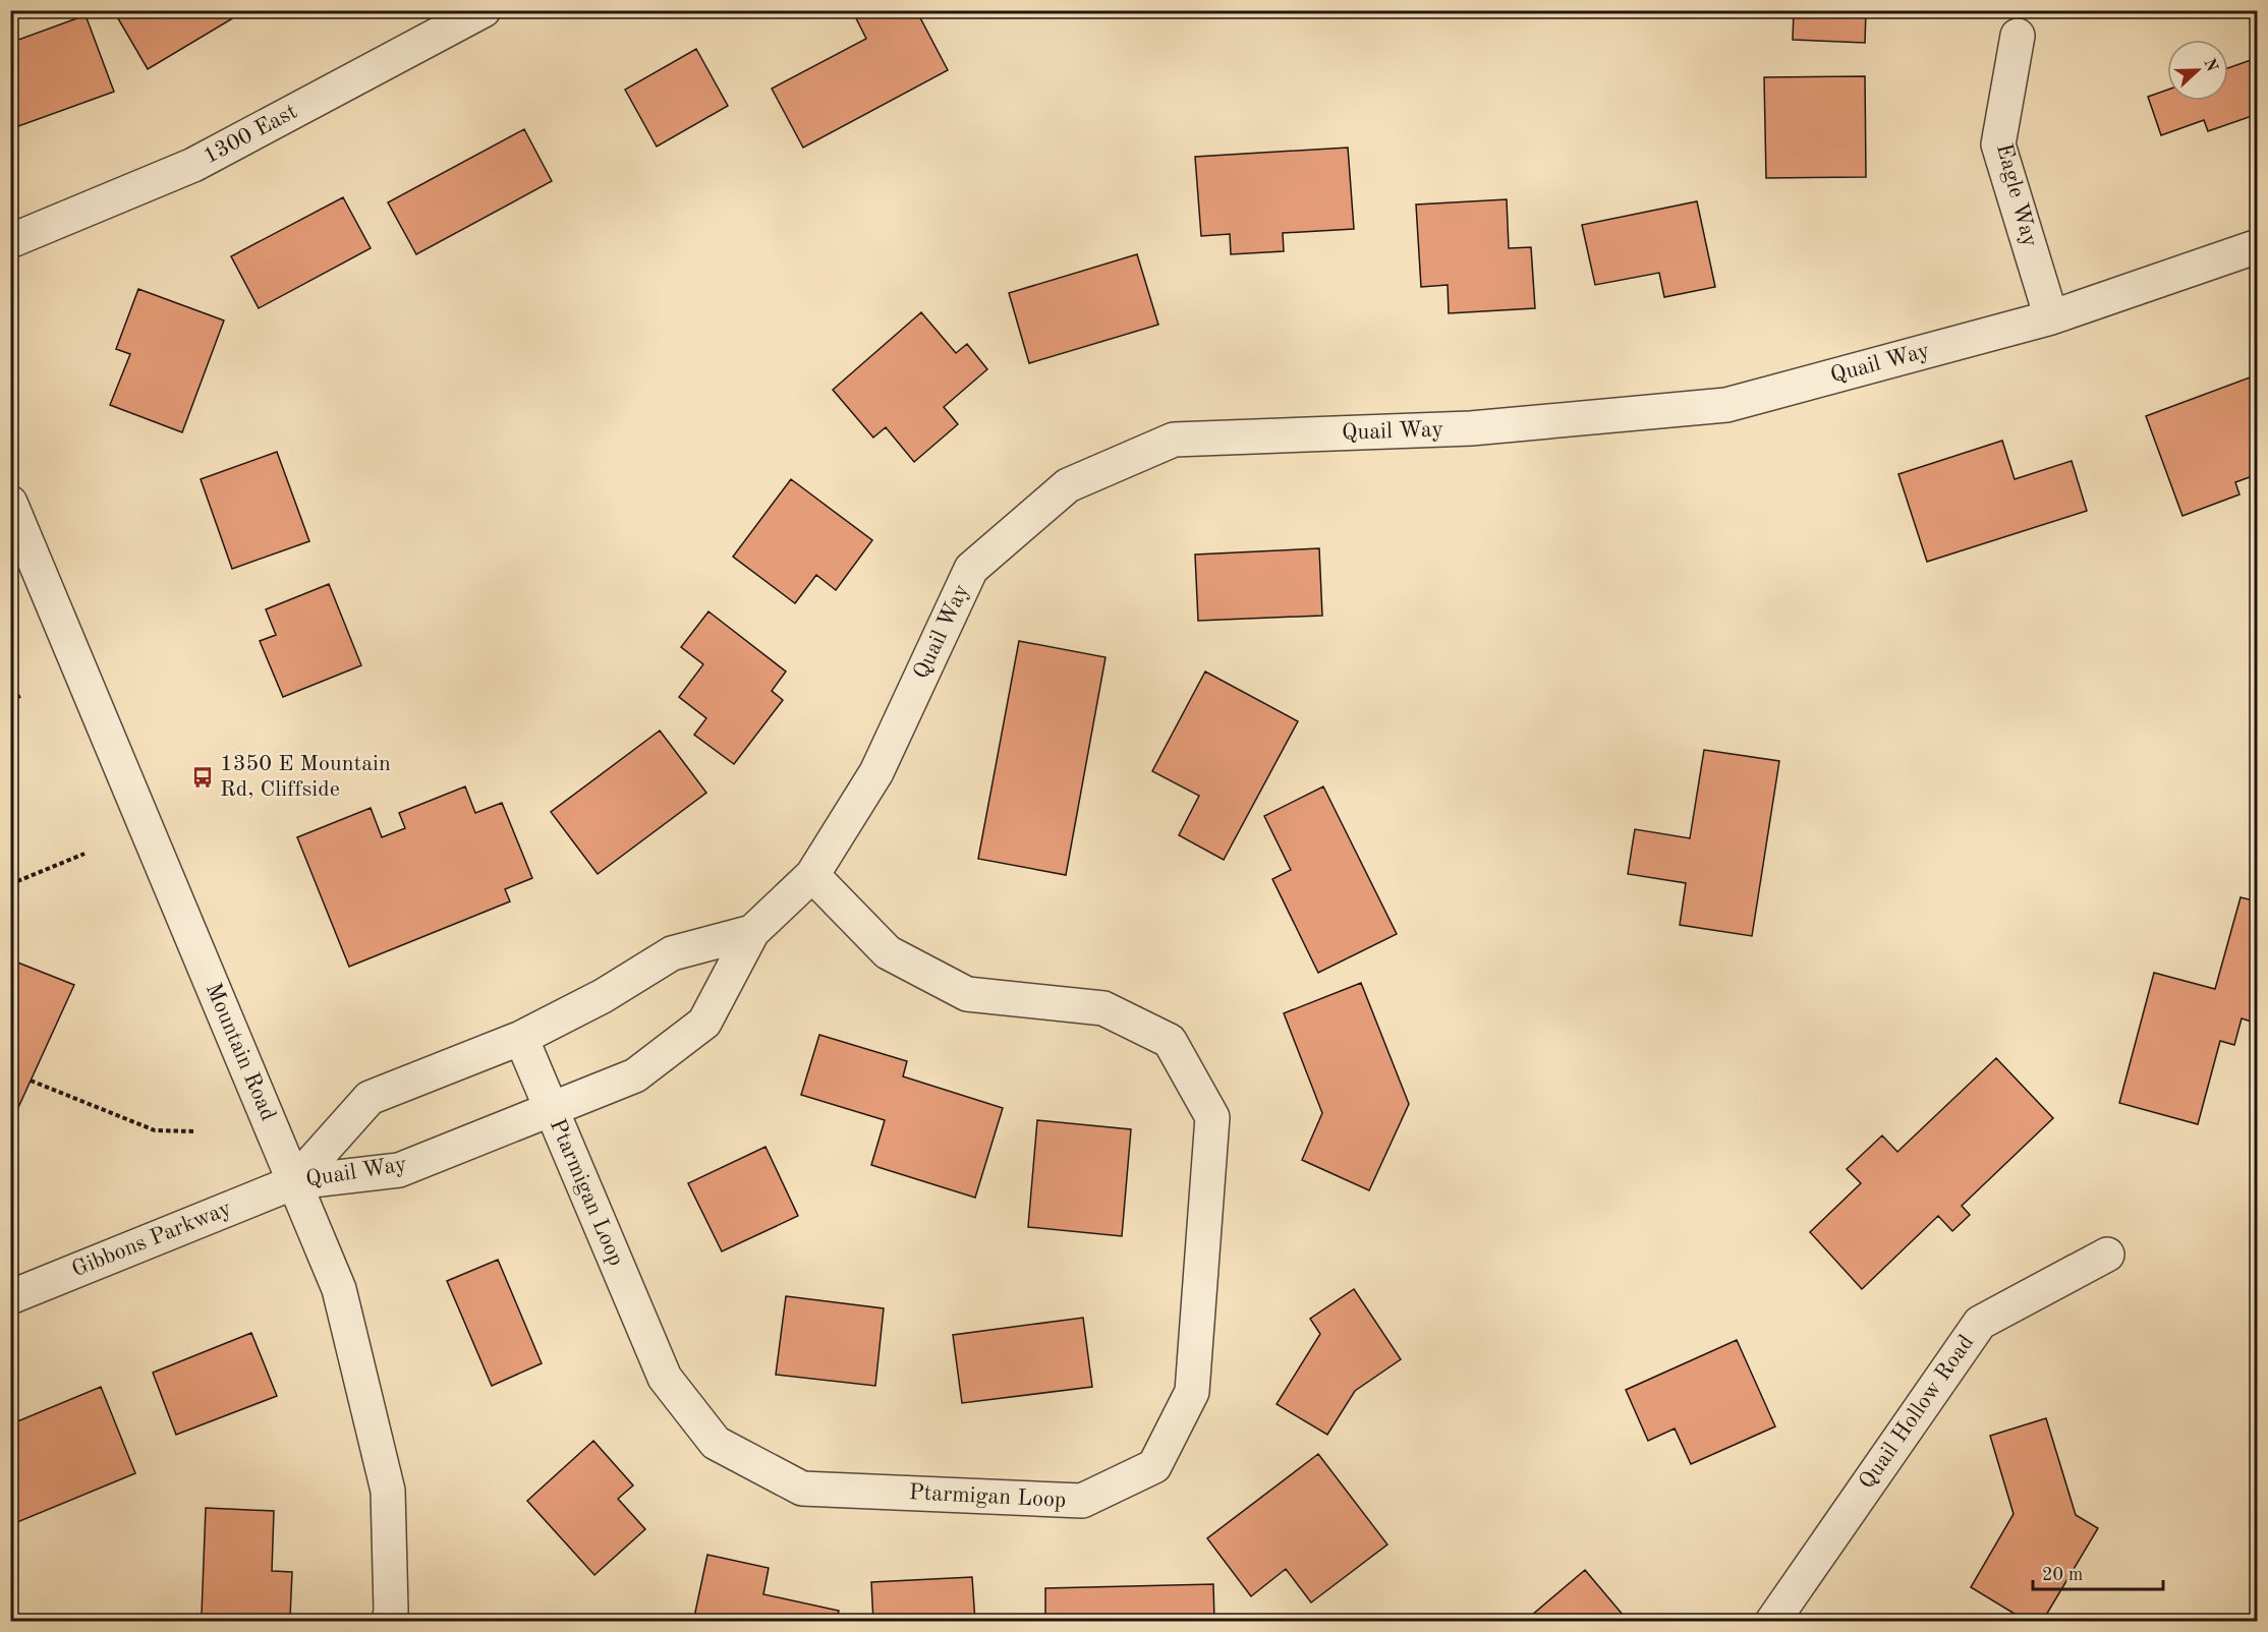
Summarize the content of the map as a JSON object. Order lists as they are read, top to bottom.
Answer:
{
  "streets": {
    "street": [
      "1300 East",
      "Eagle Way",
      "Quail Way",
      "Mountain Road",
      "Ptarmigan Loop",
      "Gibbons Parkway",
      "Quail Hollow Road"
    ]
  },
  "crossings": [
    ["Eagle Way", "Quail Way"],
    ["Quail Way", "Mountain Road"],
    ["Quail Way", "Ptarmigan Loop"],
    ["Quail Way", "Gibbons Parkway"],
    ["Mountain Road", "Gibbons Parkway"]
  ],
  "places": {
    "bus stop": ["1350 E Mountain Rd, Cliffside"]
  },
  "scale_bar": "20 m",
  "north": "right"
}
